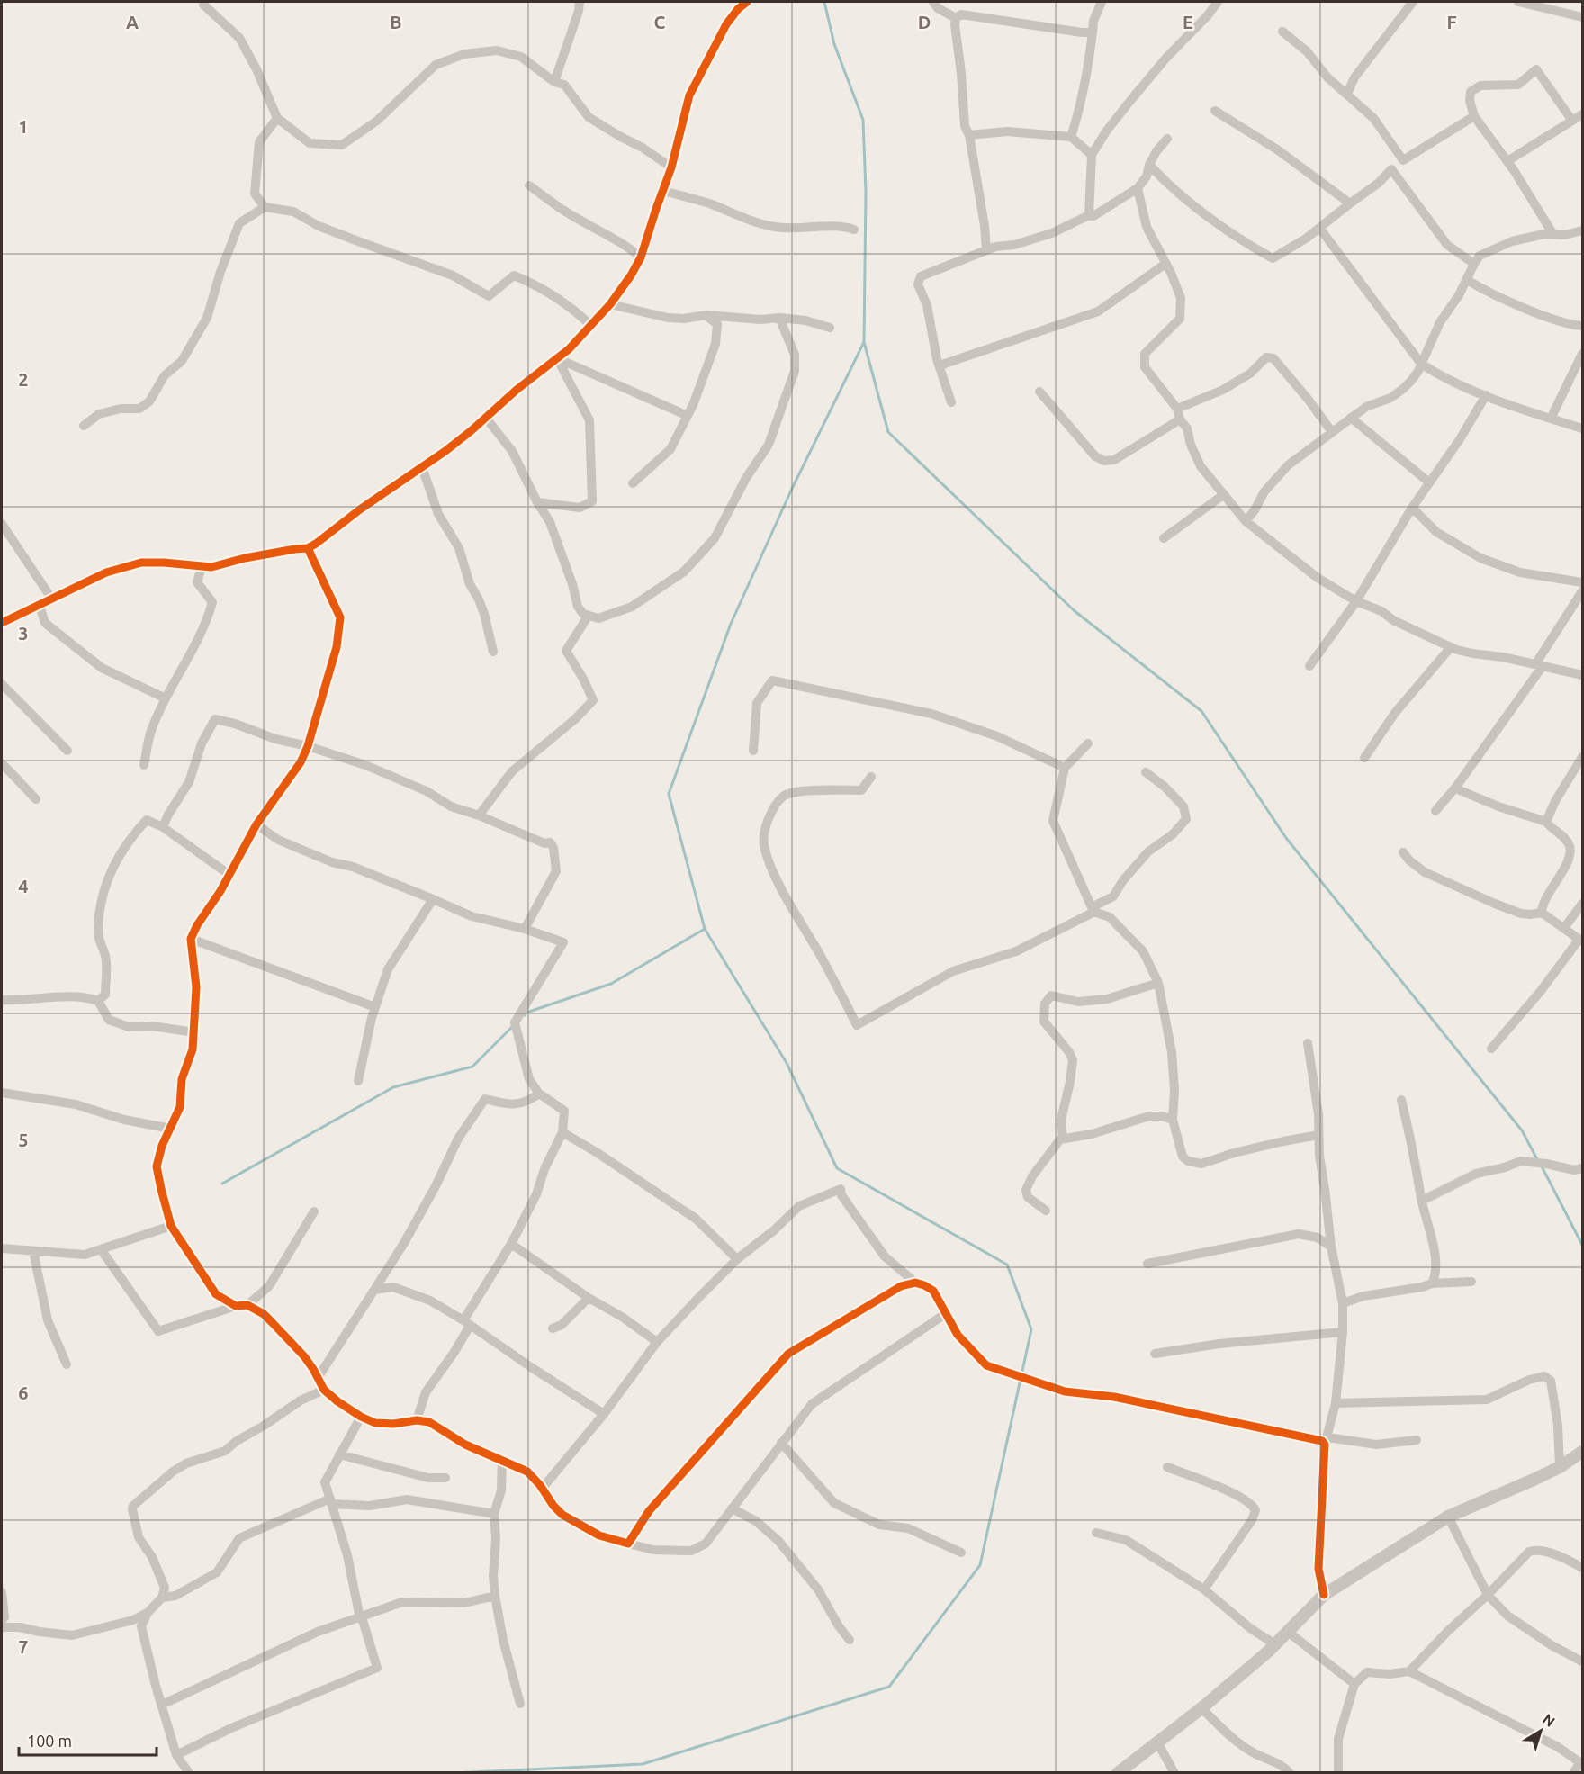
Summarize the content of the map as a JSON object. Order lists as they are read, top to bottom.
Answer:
{
  "scale_bar": "100 m",
  "north": "top right",
  "grid": {
    "columns": [
      "A",
      "B",
      "C",
      "D",
      "E",
      "F"
    ],
    "rows": [
      "1",
      "2",
      "3",
      "4",
      "5",
      "6",
      "7"
    ]
  }
}
